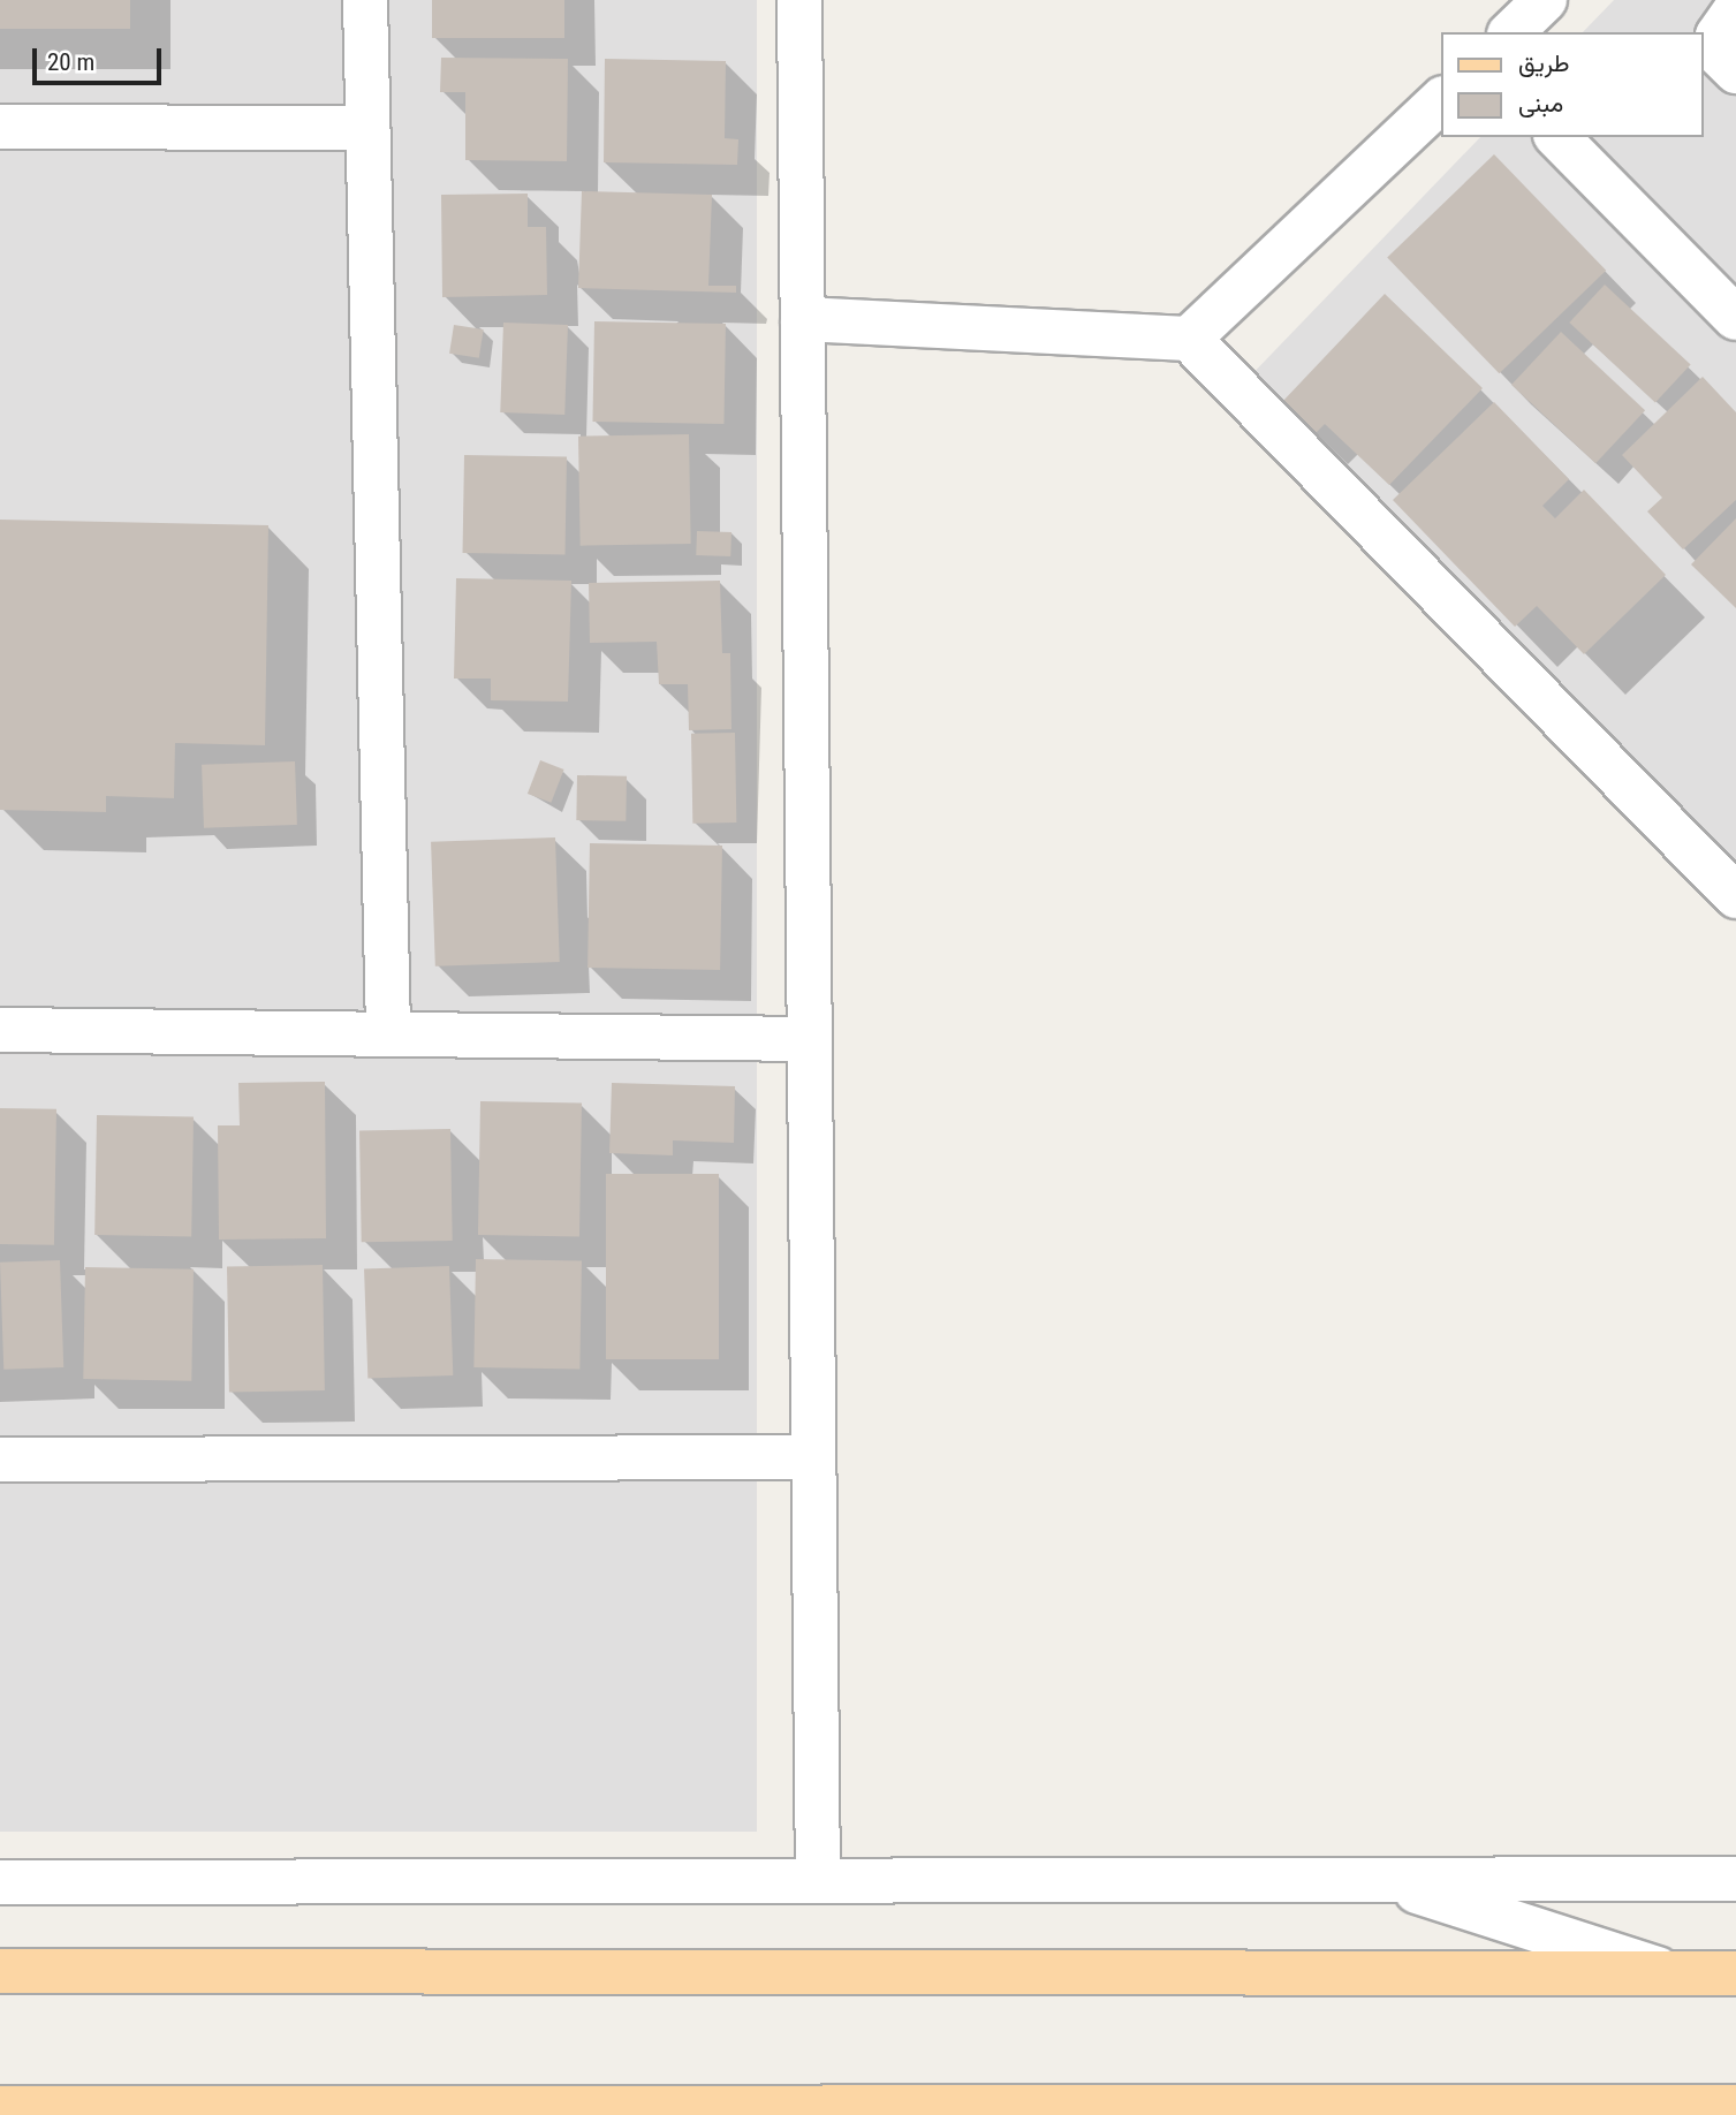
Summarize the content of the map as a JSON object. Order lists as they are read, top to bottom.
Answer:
{
  "legend": ["طريق", "مبنى"],
  "scale_bar": "20 m"
}
